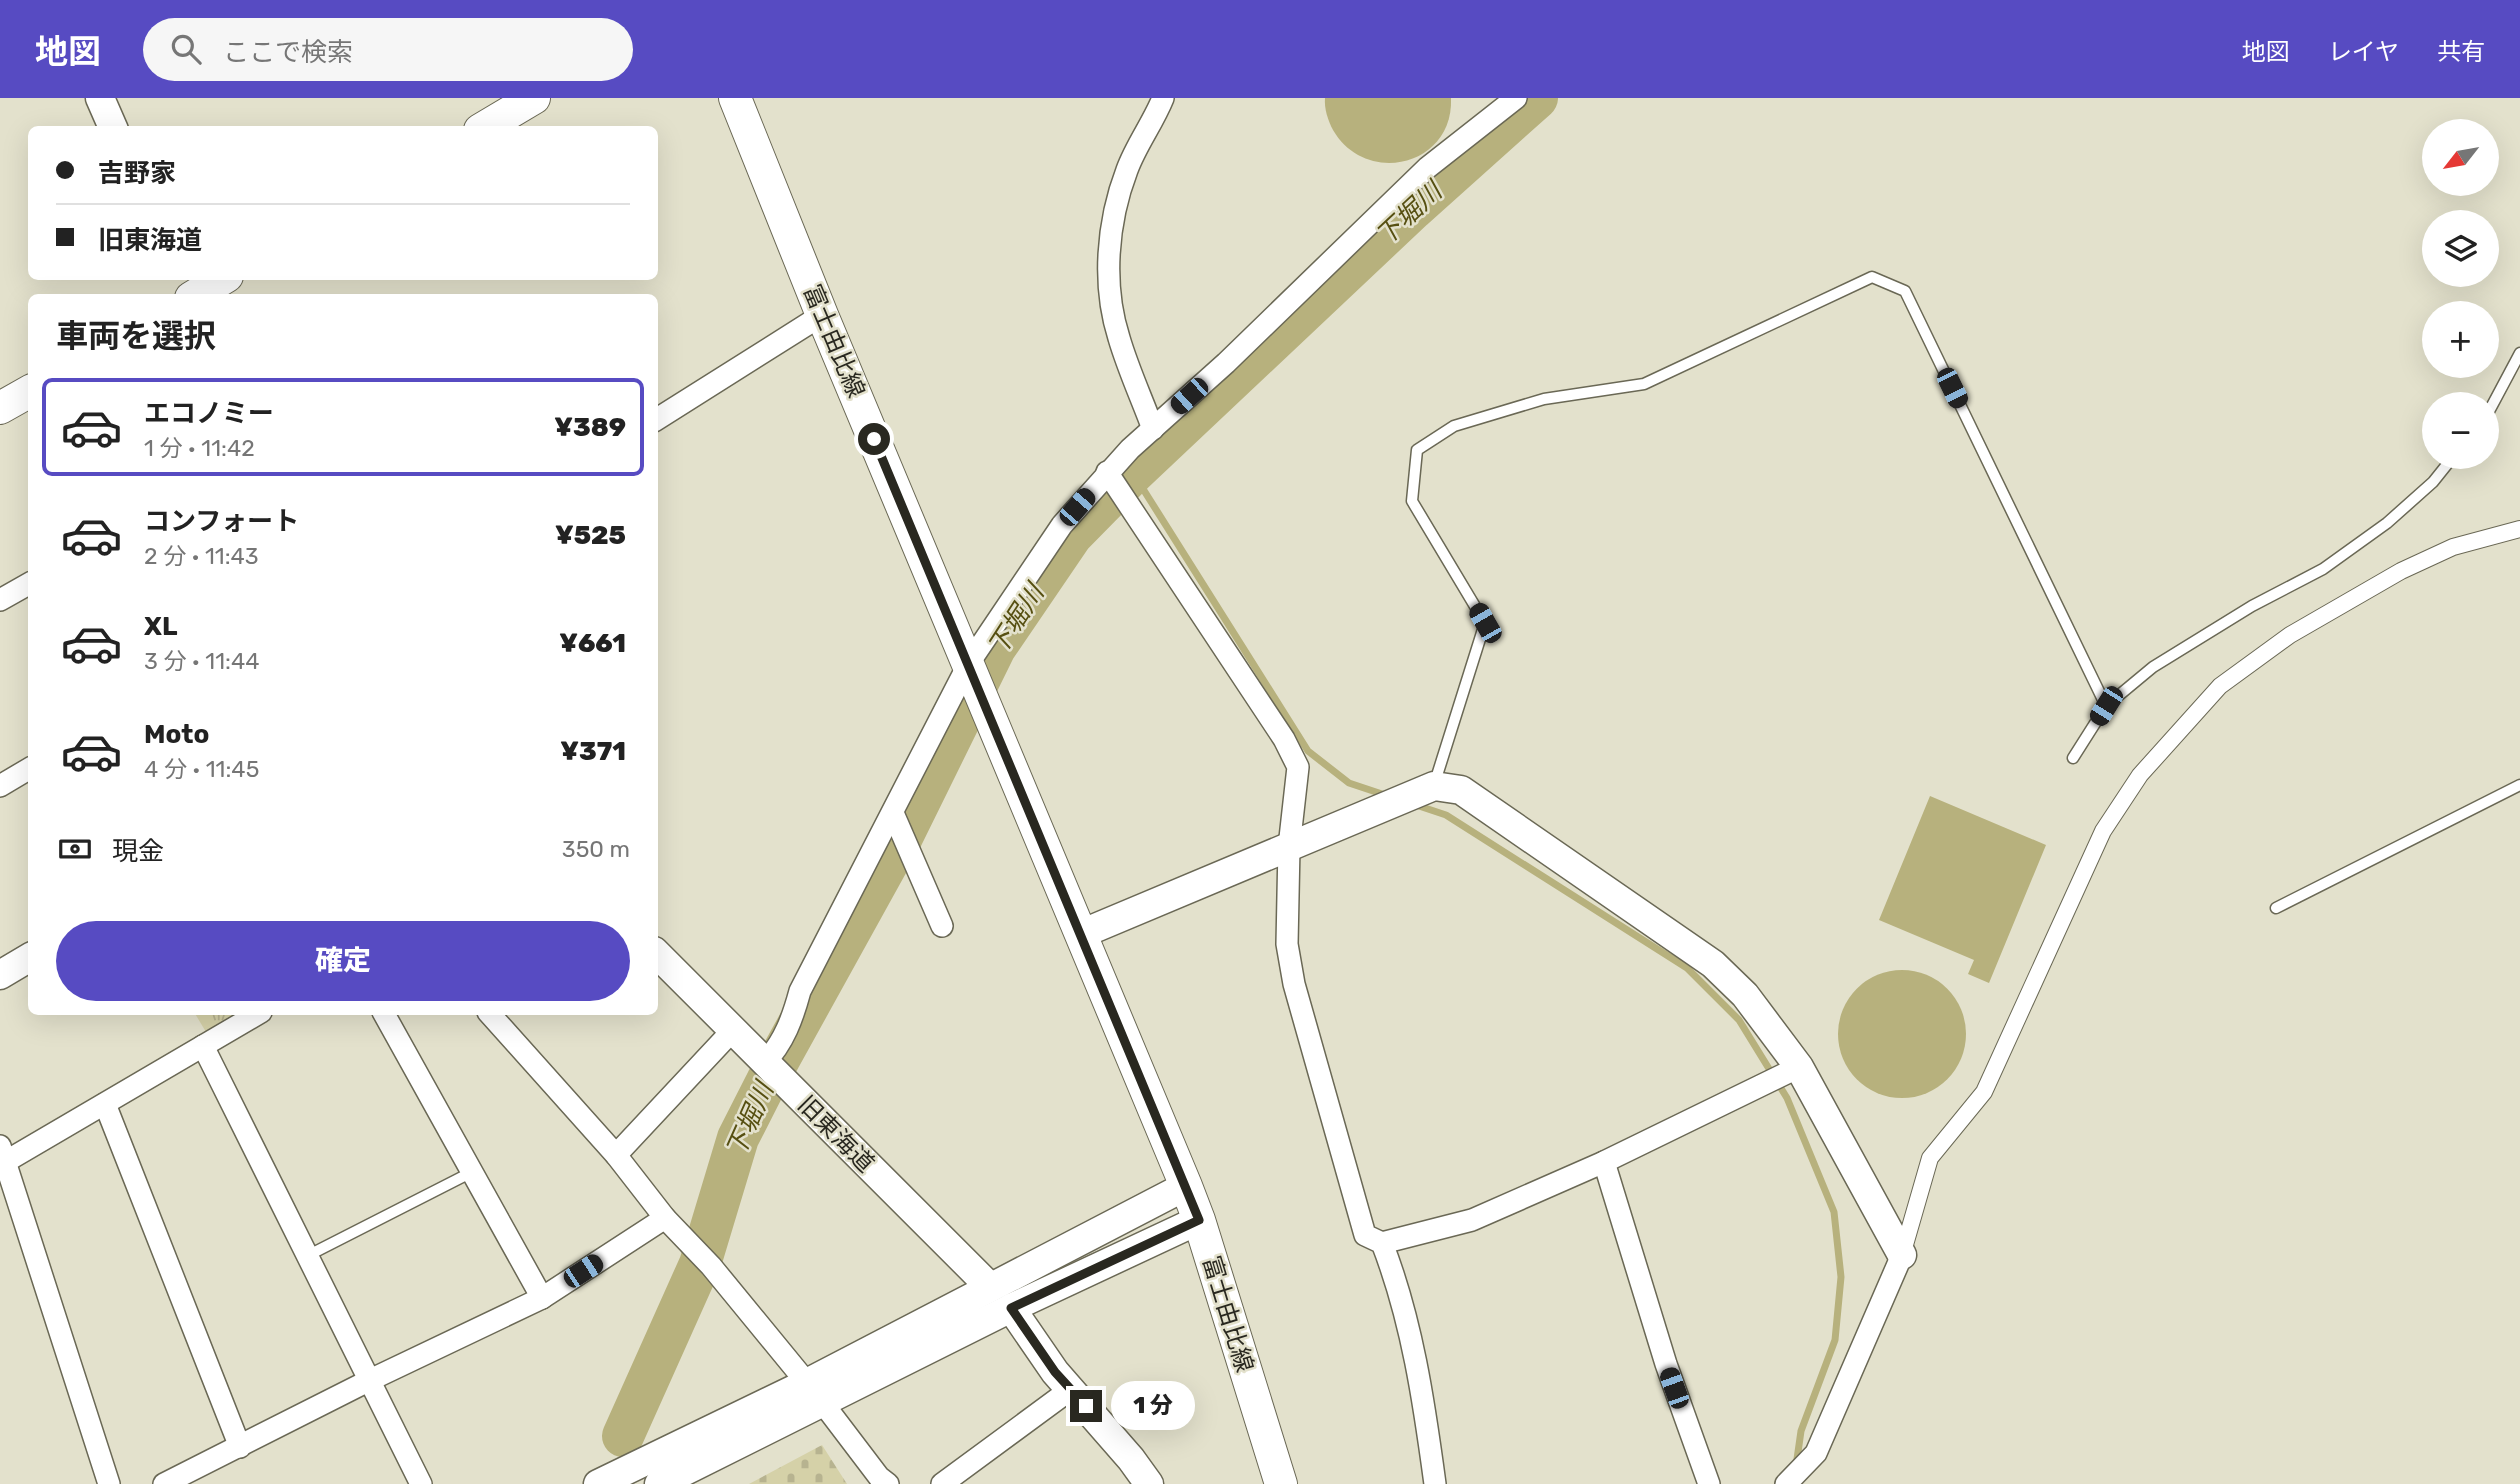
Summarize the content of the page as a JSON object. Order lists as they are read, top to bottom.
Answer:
{
  "streets": {
    "main road": ["富士由比線"],
    "street": ["旧東海道"]
  },
  "water": ["下堀川"],
  "north": "bottom left",
  "page": {
    "header": "地図",
    "search": "ここで検索",
    "nav": ["地図", "レイヤ", "共有"],
    "map_buttons": ["+", "−"],
    "banner": ["吉野家", "旧東海道"],
    "heading": "車両を選択",
    "list": [
      {
        "name": "エコノミー",
        "note": "1 分 · 11:42",
        "value": "¥389"
      },
      {
        "name": "コンフォート",
        "note": "2 分 · 11:43",
        "value": "¥525"
      },
      {
        "name": "XL",
        "note": "3 分 · 11:44",
        "value": "¥661"
      },
      {
        "name": "Moto",
        "note": "4 分 · 11:45",
        "value": "¥371"
      }
    ],
    "pay": ["現金", "350 m"],
    "buttons": "確定",
    "bubble": "1 分"
  }
}
